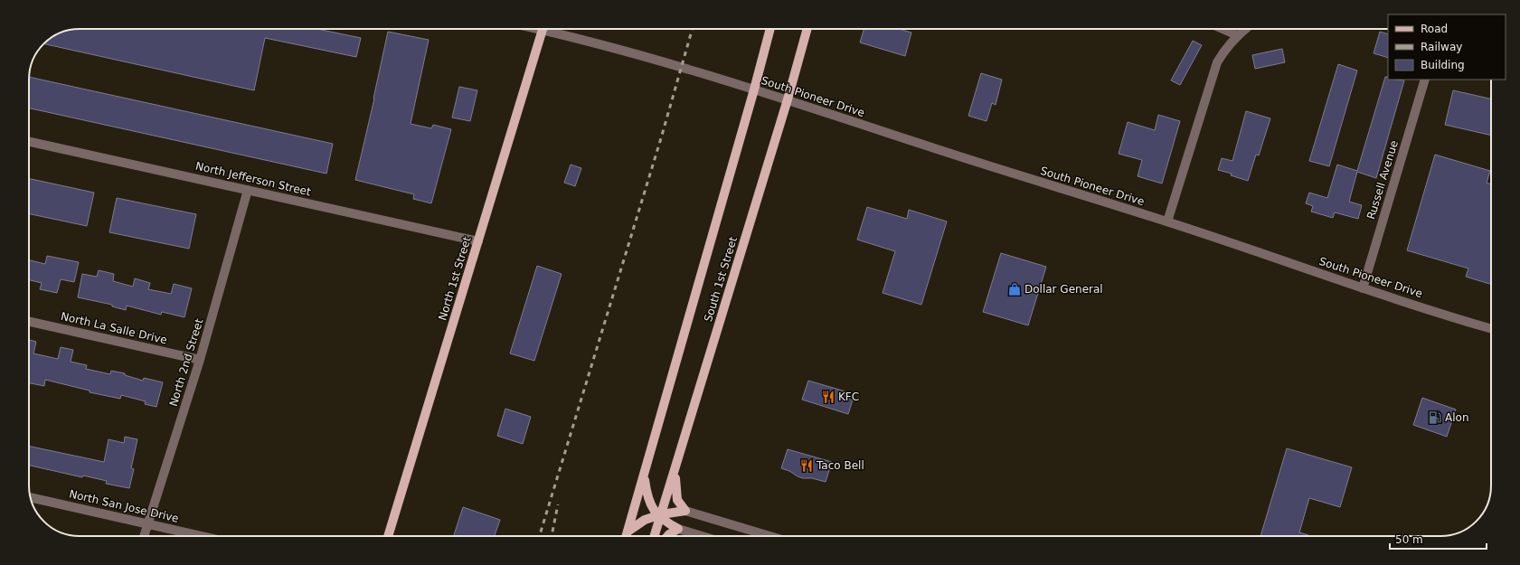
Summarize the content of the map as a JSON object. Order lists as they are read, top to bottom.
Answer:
{
  "streets": {
    "main road": ["North 1st Street", "South 1st Street"],
    "street": [
      "South Pioneer Drive",
      "North Jefferson Street",
      "Russell Avenue",
      "North La Salle Drive",
      "North 2nd Street",
      "North San Jose Drive"
    ]
  },
  "crossings": [
    ["South Pioneer Drive", "Russell Avenue"],
    ["South Pioneer Drive", "South 1st Street"],
    ["North Jefferson Street", "North 1st Street"],
    ["North Jefferson Street", "North 2nd Street"],
    ["North La Salle Drive", "North 2nd Street"],
    ["North 2nd Street", "North San Jose Drive"]
  ],
  "places": {
    "shop": ["Dollar General"],
    "restaurant": ["KFC", "Taco Bell"],
    "fuel station": ["Alon"]
  },
  "legend": ["Road", "Railway", "Building"],
  "scale_bar": "50 m"
}
